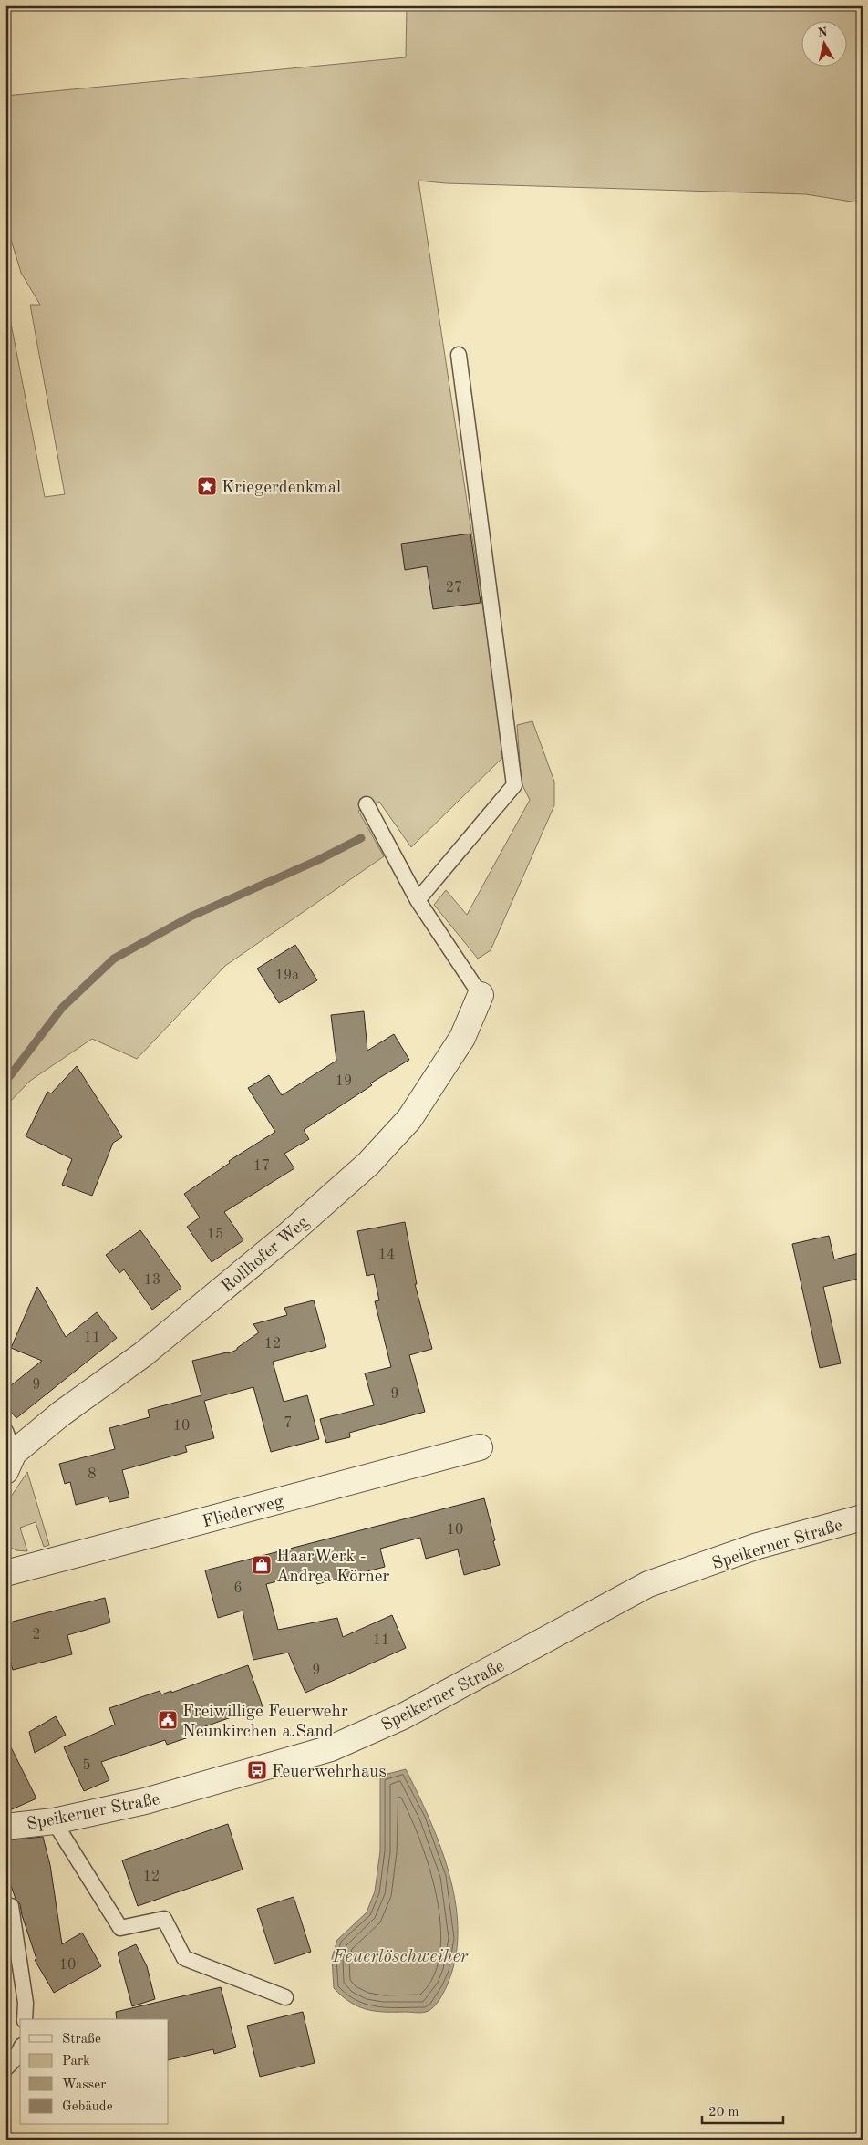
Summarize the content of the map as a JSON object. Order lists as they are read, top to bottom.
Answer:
{
  "streets": {
    "street": ["Rollhofer Weg", "Fliederweg", "Speikerner Straße"]
  },
  "water": ["Feuerlöschweiher"],
  "places": {
    "place": ["Kriegerdenkmal"],
    "shop": ["HaarWerk - Andrea Körner"],
    "public building": ["Freiwillige Feuerwehr Neunkirchen a.Sand"],
    "bus stop": ["Feuerwehrhaus"]
  },
  "house_numbers": [
    "27",
    "19a",
    "19",
    "17",
    "15",
    "14",
    "13",
    "11",
    "12",
    "9",
    "9",
    "7",
    "10",
    "8",
    "10",
    "6",
    "2",
    "11",
    "9",
    "5",
    "12",
    "10"
  ],
  "legend": [
    "Straße",
    "Park",
    "Wasser",
    "Gebäude"
  ],
  "scale_bar": "20 m",
  "north": "top"
}
